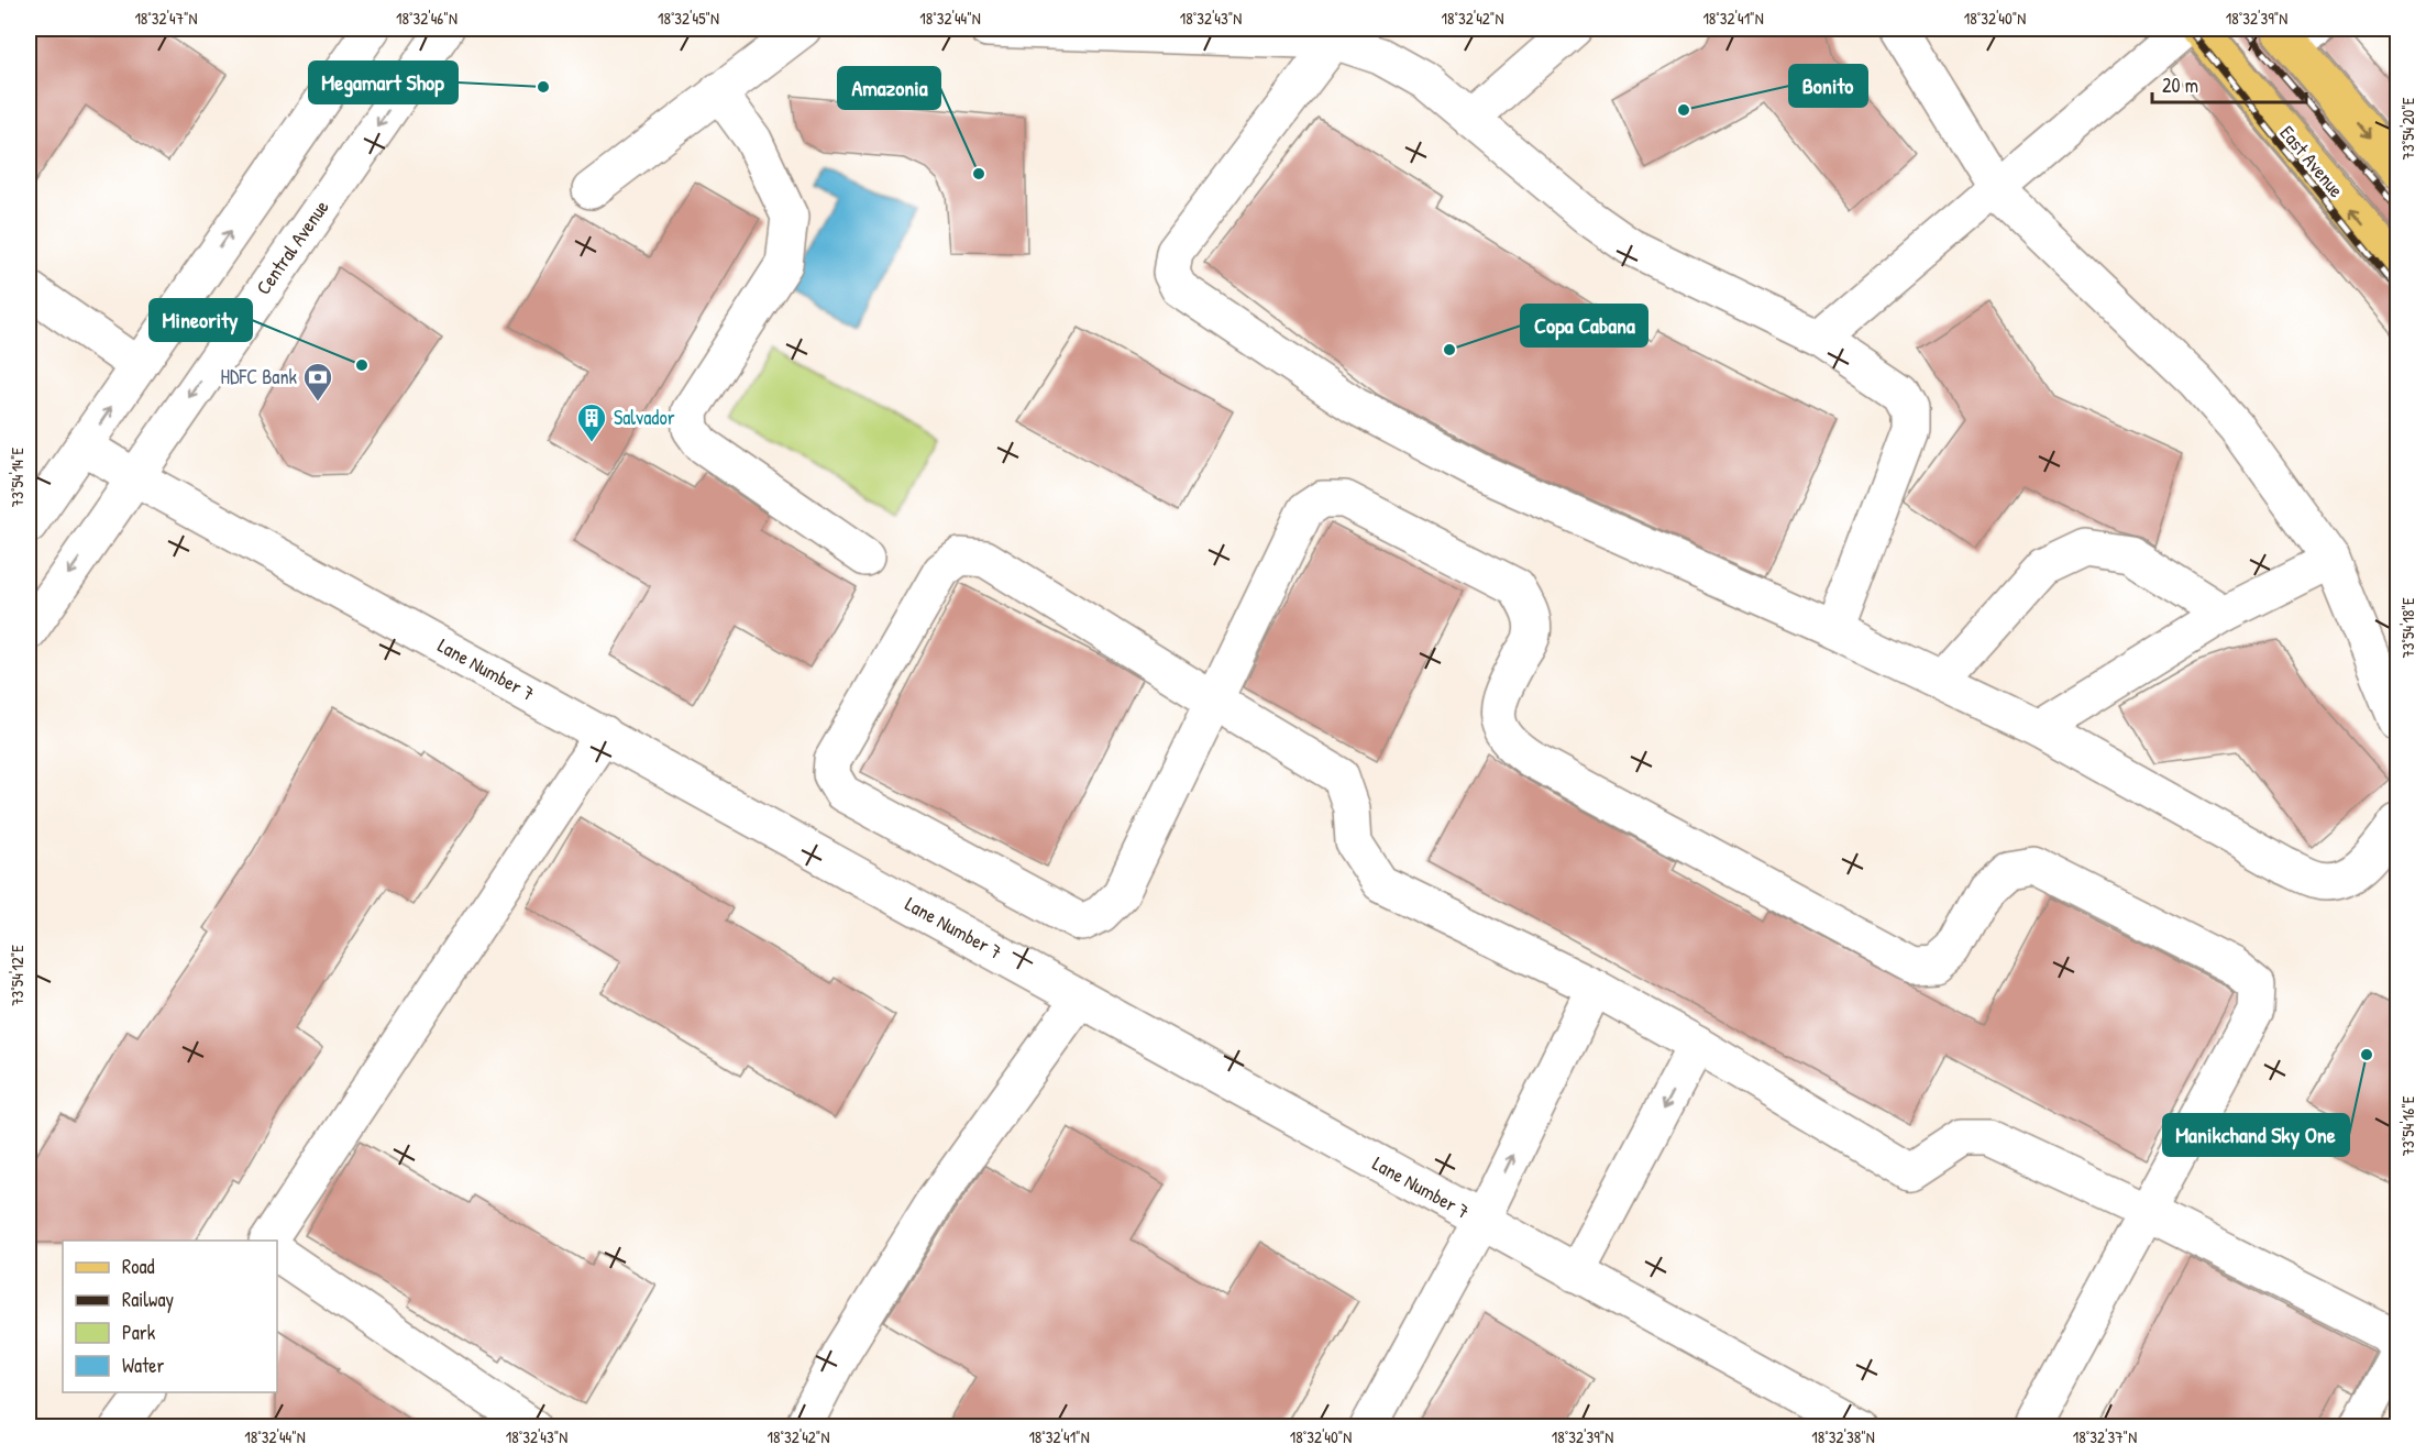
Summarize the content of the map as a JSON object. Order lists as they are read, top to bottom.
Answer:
{
  "streets": {
    "main road": ["East Avenue"],
    "street": ["Central Avenue", "Lane Number 7"]
  },
  "crossings": [
    ["Central Avenue", "Lane Number 7"]
  ],
  "places": {
    "other": [
      "Megamart Shop",
      "Bonito",
      "Amazonia",
      "Copa Cabana",
      "Mineority",
      "Manikchand Sky One"
    ],
    "bank": ["HDFC Bank"],
    "building": ["Salvador"]
  },
  "legend": [
    "Road",
    "Railway",
    "Park",
    "Water"
  ],
  "scale_bar": "20 m",
  "coordinates": [
    "18°32'47\"N",
    "18°32'46\"N",
    "18°32'45\"N",
    "18°32'44\"N",
    "18°32'43\"N",
    "18°32'42\"N",
    "18°32'41\"N",
    "18°32'40\"N",
    "18°32'39\"N",
    "73°54'20\"E",
    "73°54'14\"E",
    "73°54'18\"E",
    "73°54'12\"E",
    "73°54'16\"E",
    "18°32'38\"N",
    "18°32'37\"N"
  ]
}
